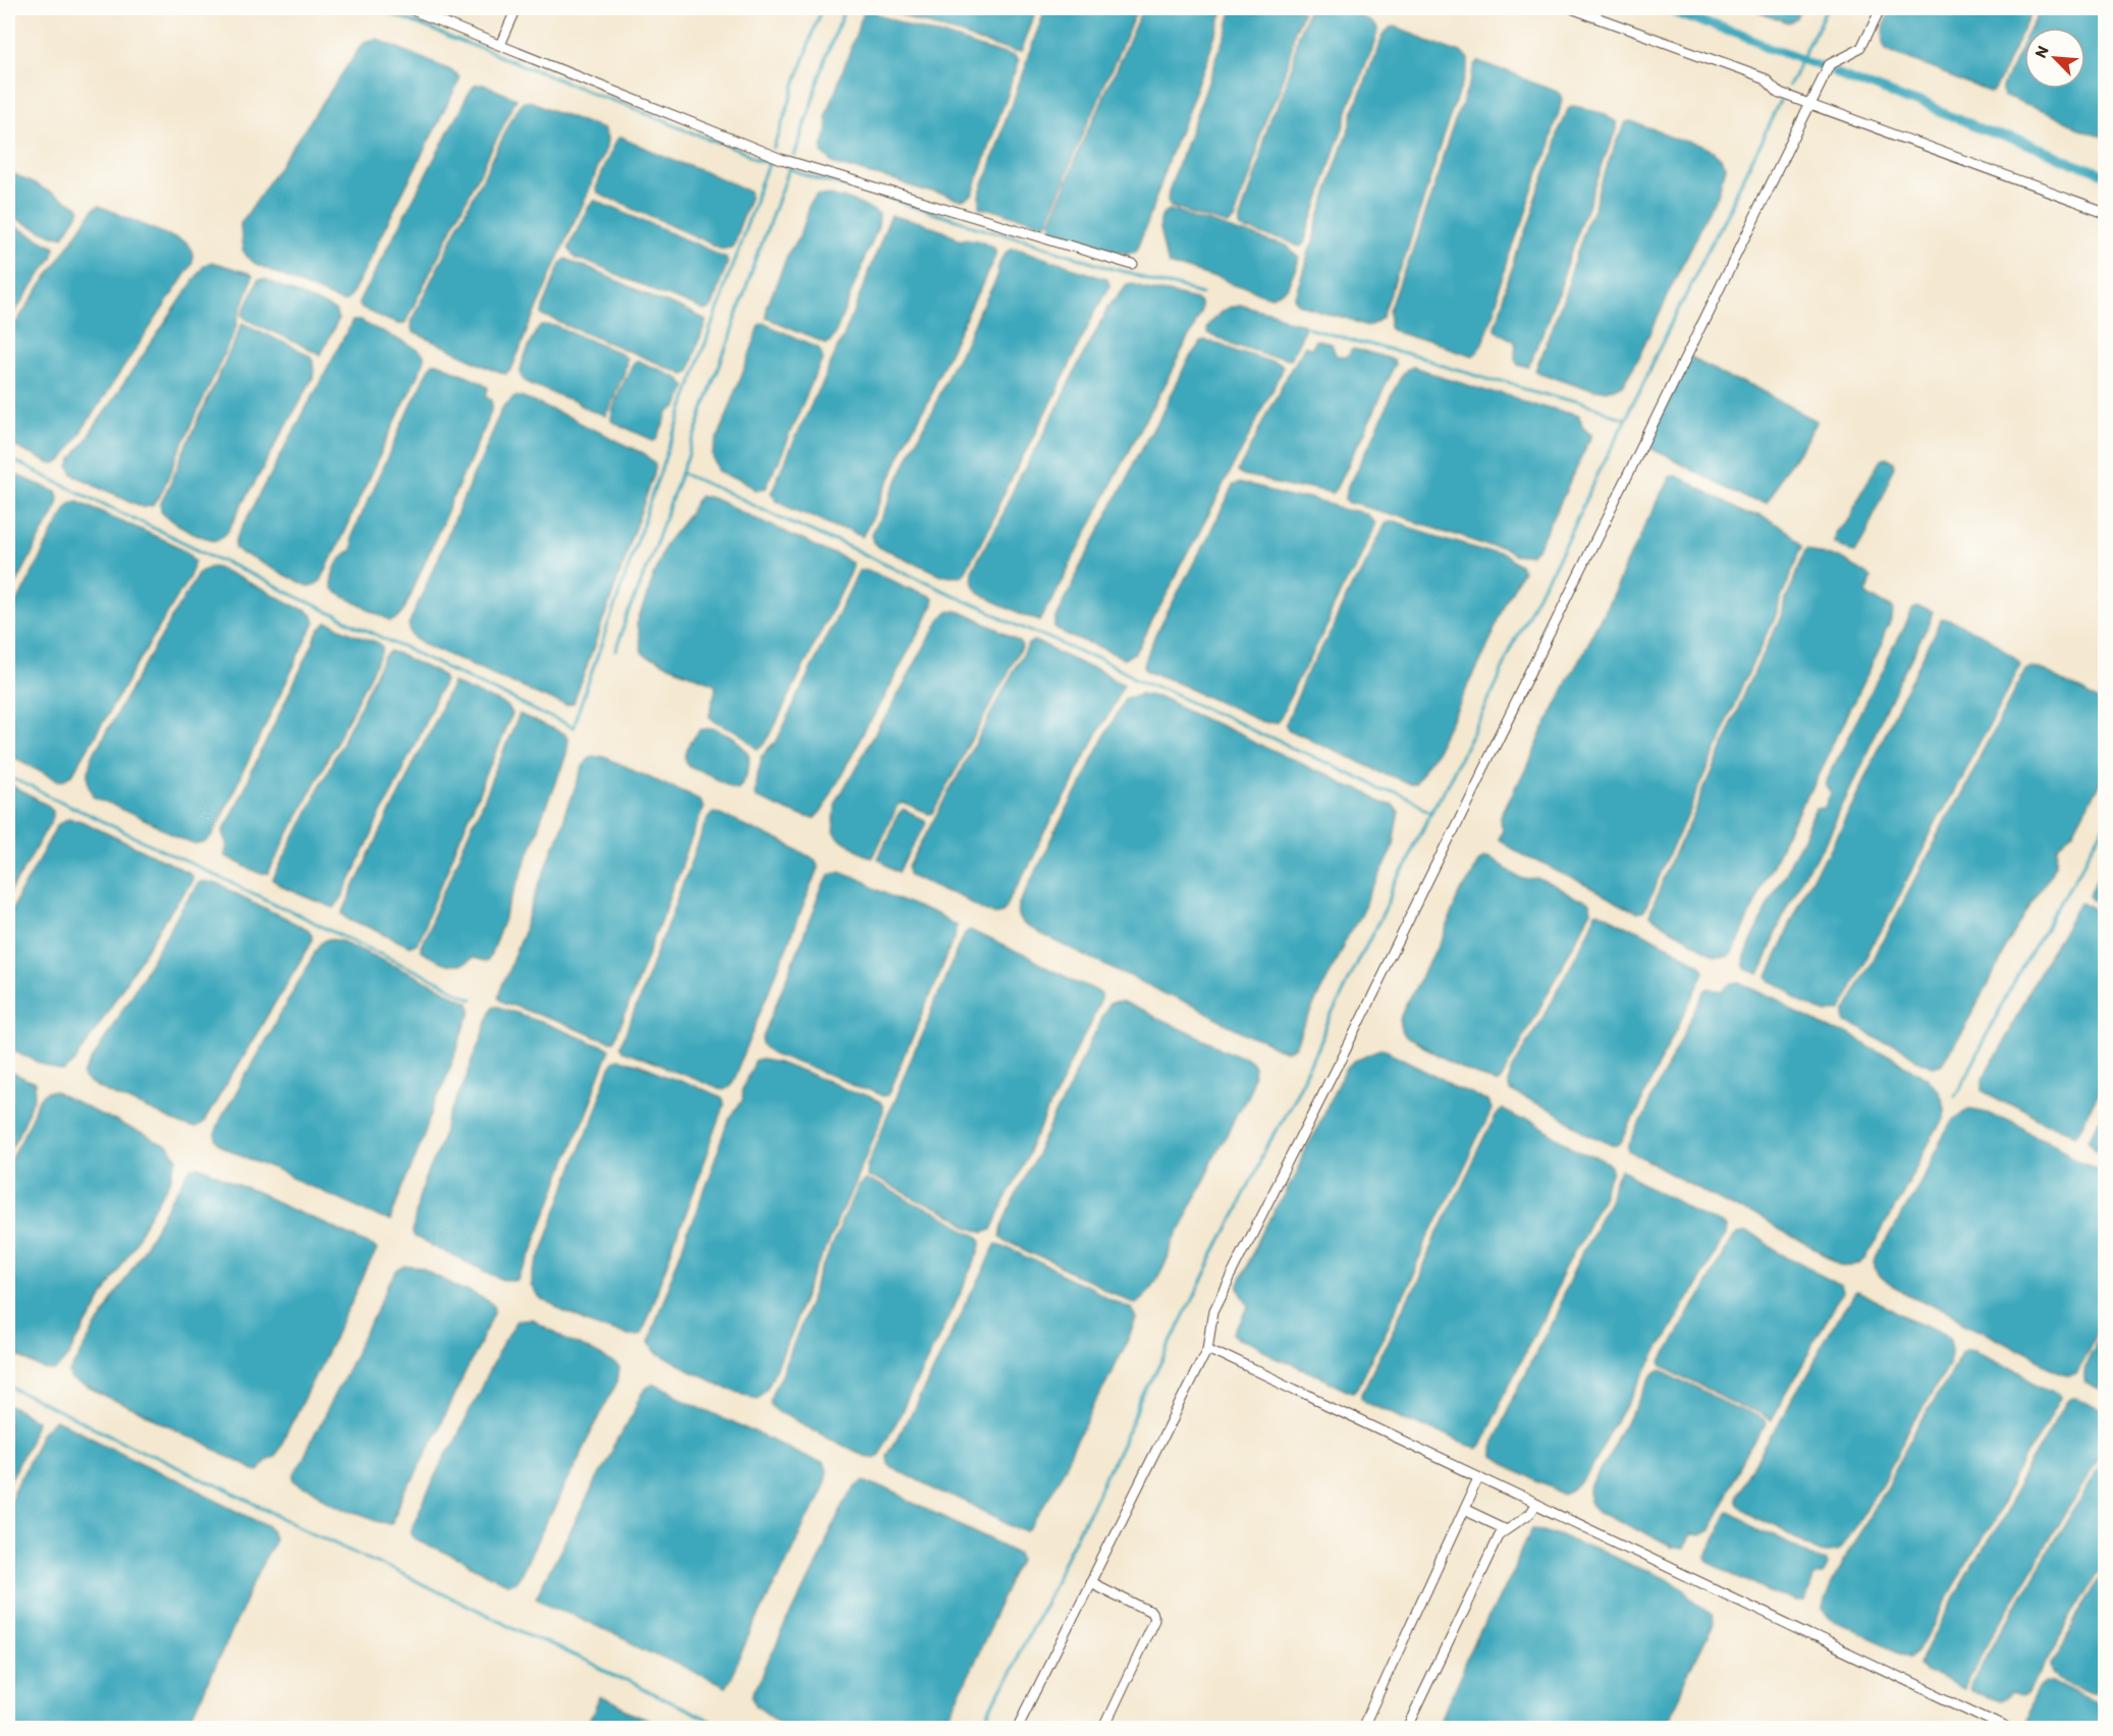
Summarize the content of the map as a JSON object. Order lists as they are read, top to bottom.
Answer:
{
  "north": "top left"
}
